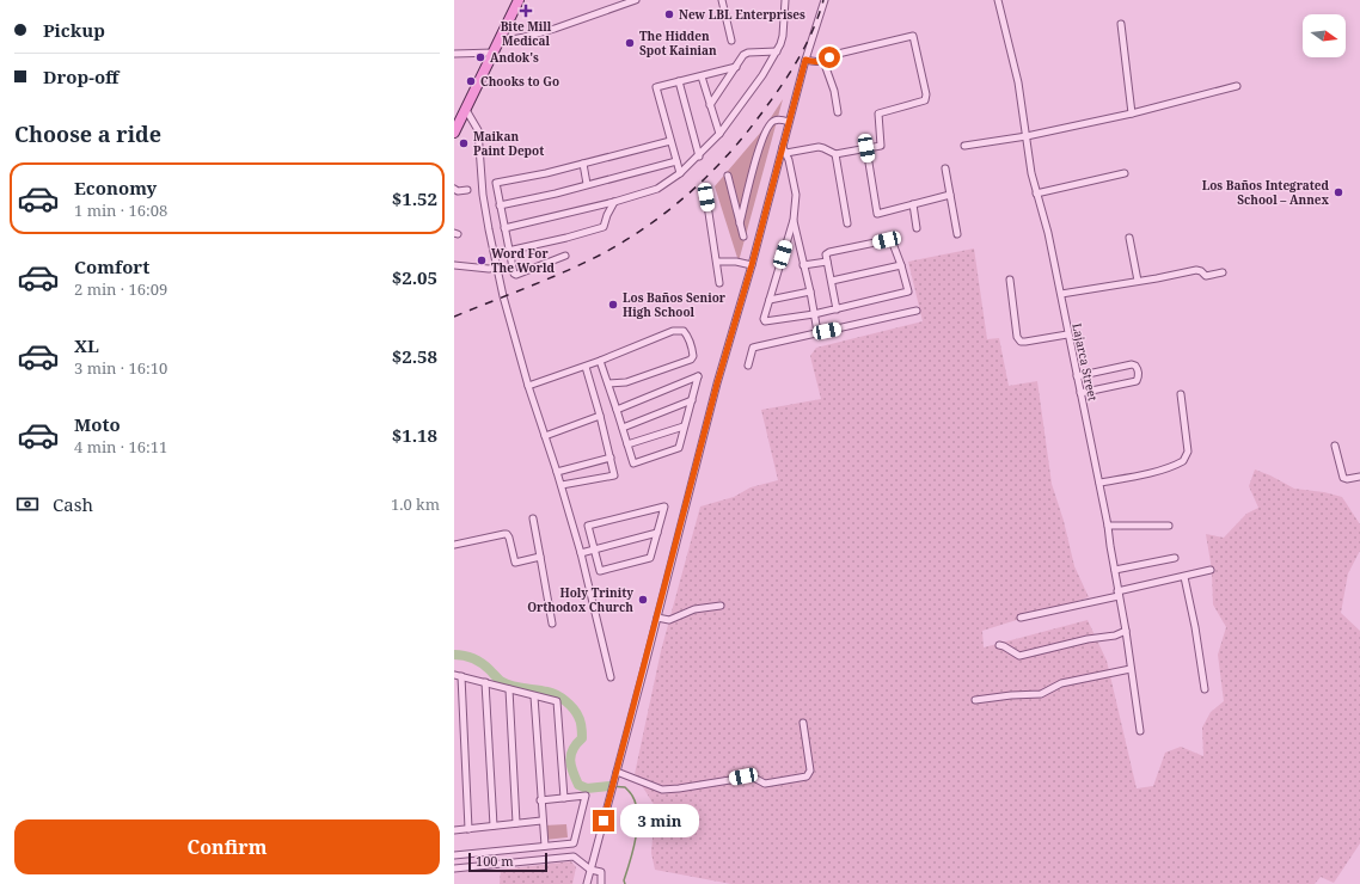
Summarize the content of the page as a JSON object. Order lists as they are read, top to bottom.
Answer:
{
  "streets": {
    "street": ["Lajarca Street"]
  },
  "places": {
    "health": ["Bite Mill Medical"],
    "other": [
      "New LBL Enterprises",
      "The Hidden Spot Kainian",
      "Andok's",
      "Chooks to Go",
      "Maikan Paint Depot",
      "Los Baños Integrated School – Annex",
      "Word For The World",
      "Los Baños Senior High School",
      "Holy Trinity Orthodox Church"
    ]
  },
  "scale_bar": "100 m",
  "north": "right",
  "page": {
    "banner": ["Pickup", "Drop-off"],
    "heading": "Choose a ride",
    "list": [
      {
        "name": "Economy",
        "note": "1 min · 16:08",
        "value": "$1.52"
      },
      {
        "name": "Comfort",
        "note": "2 min · 16:09",
        "value": "$2.05"
      },
      {
        "name": "XL",
        "note": "3 min · 16:10",
        "value": "$2.58"
      },
      {
        "name": "Moto",
        "note": "4 min · 16:11",
        "value": "$1.18"
      }
    ],
    "pay": ["Cash", "1.0 km"],
    "bubble": "3 min",
    "buttons": "Confirm",
    "scale": "100 m"
  }
}
